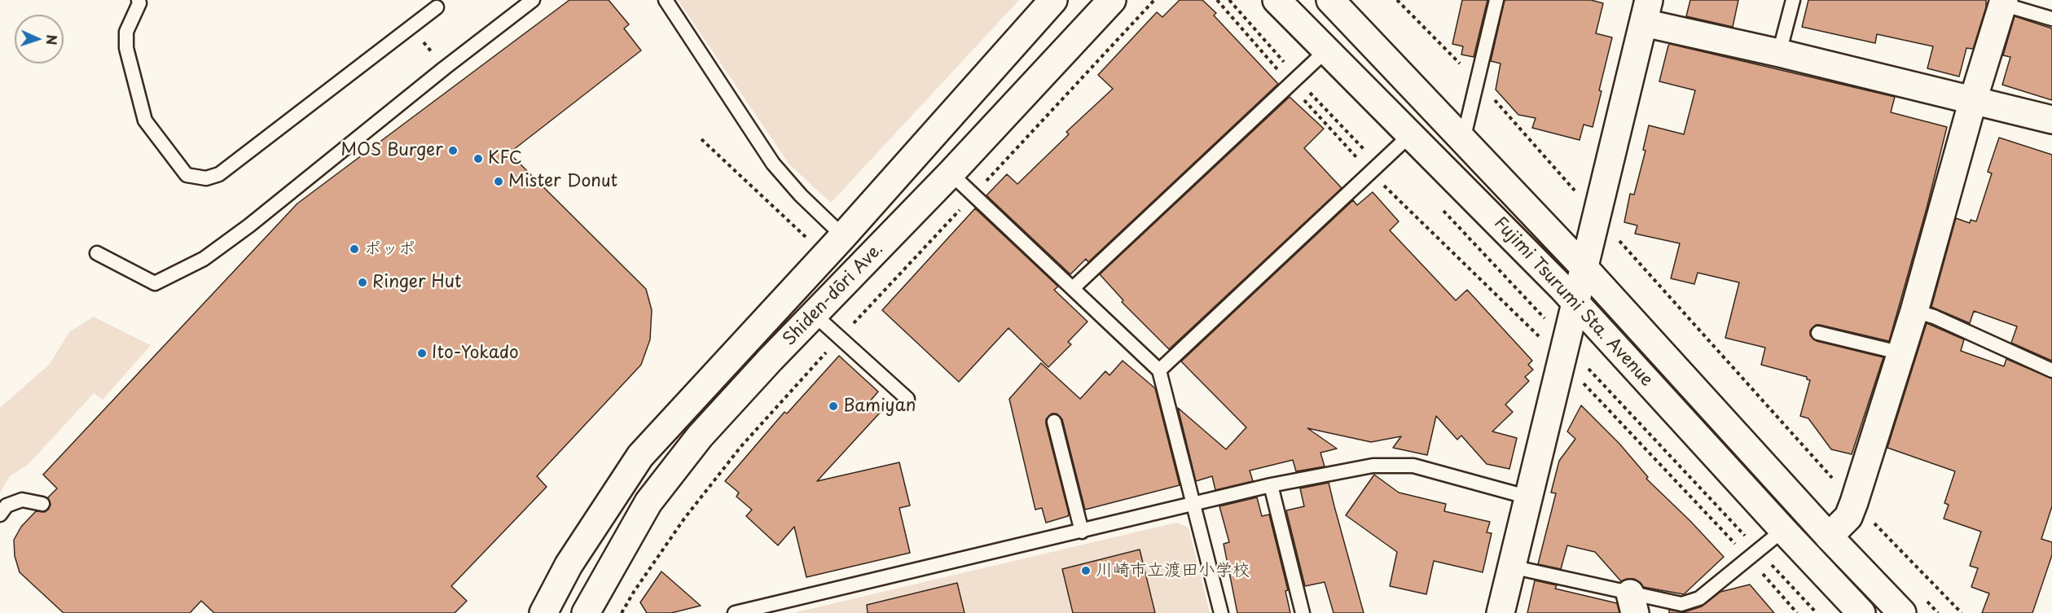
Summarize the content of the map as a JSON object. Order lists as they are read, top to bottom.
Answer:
{
  "streets": {
    "street": ["Shiden-dōri Ave.", "Fujimi Tsurumi Sta. Avenue"]
  },
  "places": [
    "MOS Burger",
    "KFC",
    "Mister Donut",
    "ポッポ",
    "Ringer Hut",
    "Ito-Yokado",
    "Bamiyan",
    "川崎市立渡田小学校"
  ],
  "north": "right"
}
